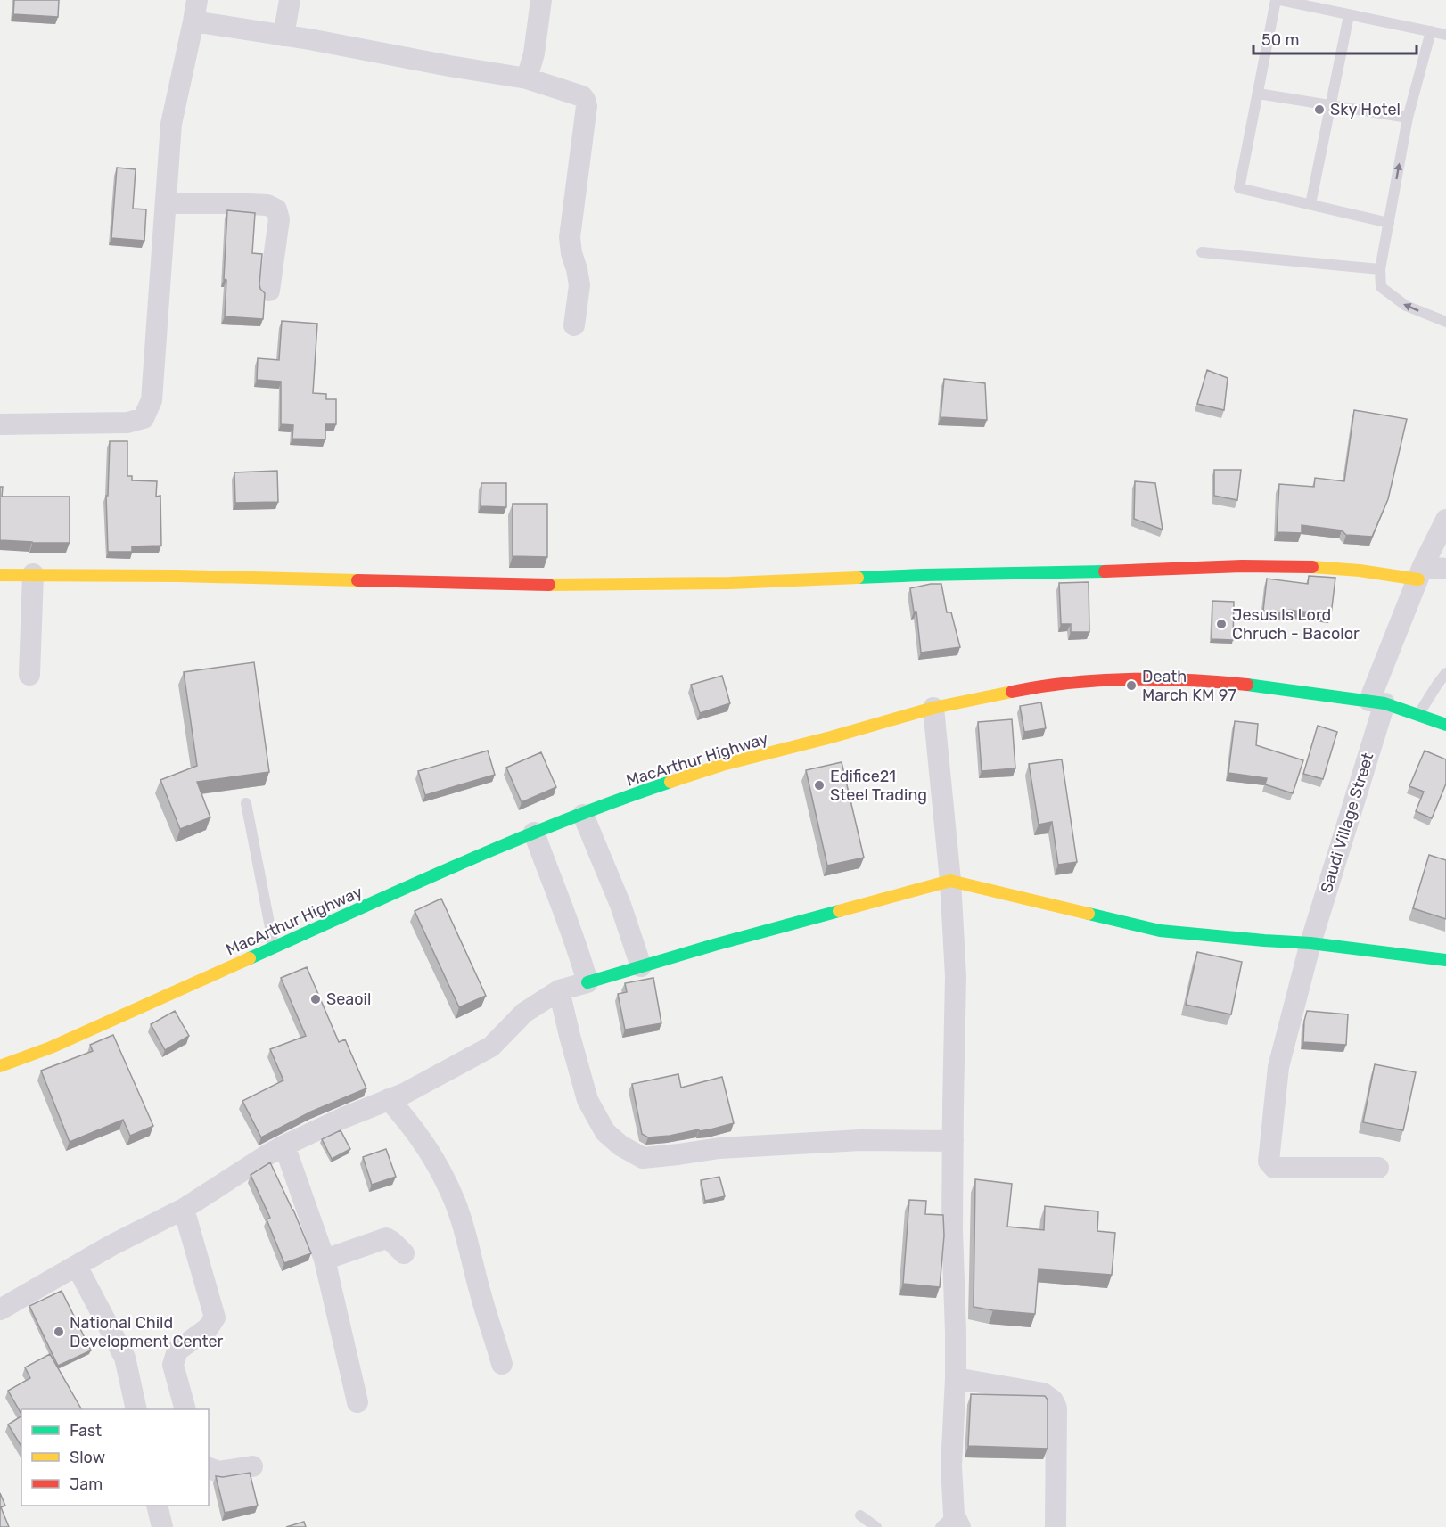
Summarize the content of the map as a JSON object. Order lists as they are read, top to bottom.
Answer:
{
  "streets": {
    "street": ["MacArthur Highway", "Saudi Village Street"]
  },
  "crossings": [
    ["MacArthur Highway", "Saudi Village Street"]
  ],
  "places": [
    "Sky Hotel",
    "Jesus Is Lord Chruch - Bacolor",
    "Death March KM 97",
    "Edifice21 Steel Trading",
    "Seaoil",
    "National Child Development Center"
  ],
  "legend": ["Fast", "Slow", "Jam"],
  "scale_bar": "50 m"
}
